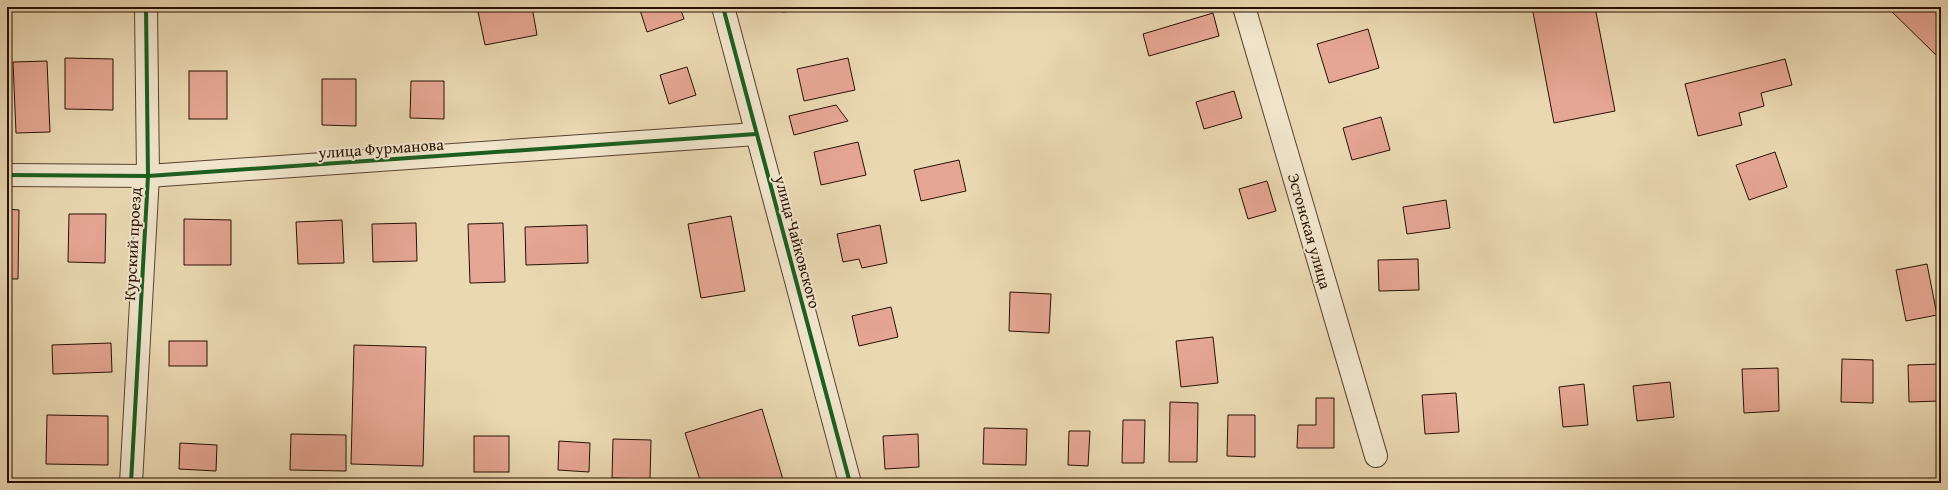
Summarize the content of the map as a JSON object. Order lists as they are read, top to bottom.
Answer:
{
  "streets": {
    "street": [
      "улица Фурманова",
      "Эстонская улица",
      "улица Чайковского",
      "Курский проезд"
    ]
  },
  "crossings": [
    ["улица Фурманова", "улица Чайковского"],
    ["улица Фурманова", "Курский проезд"]
  ]
}
